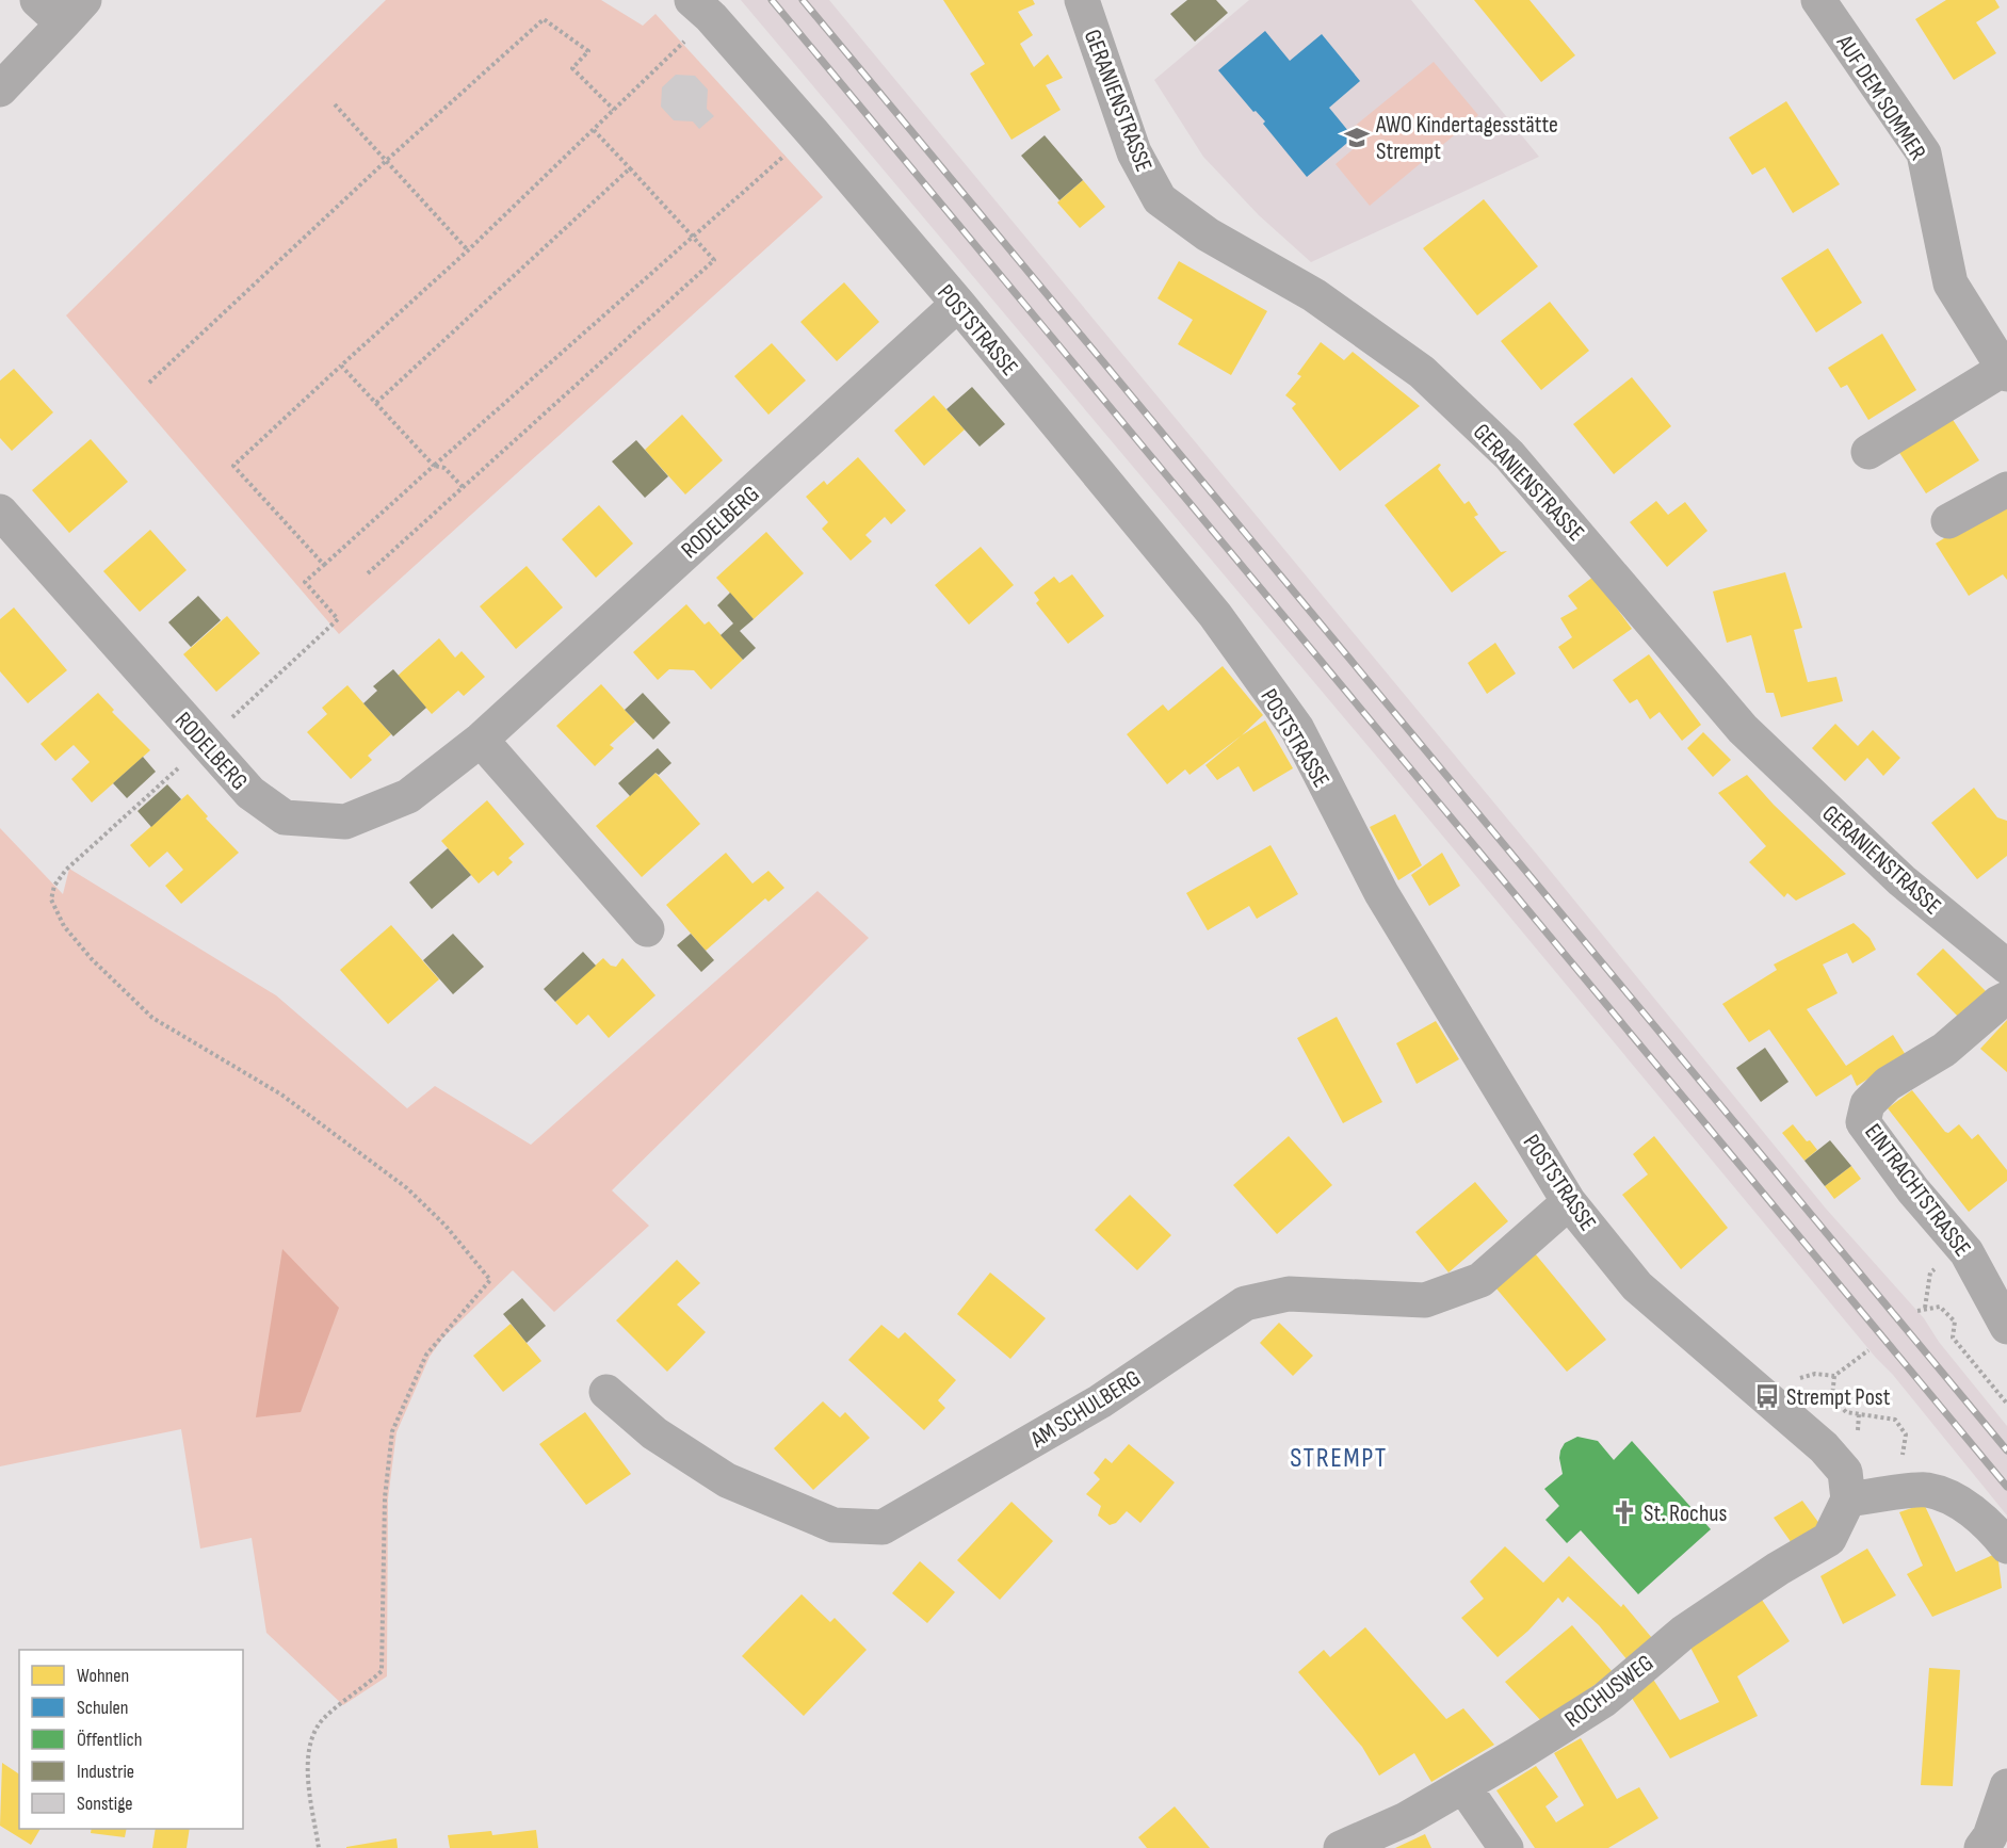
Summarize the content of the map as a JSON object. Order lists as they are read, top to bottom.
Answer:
{
  "streets": {
    "street": [
      "AUF DEM SOMMER",
      "GERANIENSTRASSE",
      "POSTSTRASSE",
      "RODELBERG",
      "EINTRACHTSTRASSE",
      "AM SCHULBERG",
      "ROCHUSWEG"
    ]
  },
  "crossings": [
    ["POSTSTRASSE", "RODELBERG"],
    ["POSTSTRASSE", "AM SCHULBERG"],
    ["POSTSTRASSE", "ROCHUSWEG"]
  ],
  "districts": ["STREMPT"],
  "places": {
    "school or university": ["AWO Kindertagesstätte Strempt"],
    "bus stop": ["Strempt Post"],
    "church": ["St. Rochus"]
  },
  "legend": [
    "Wohnen",
    "Schulen",
    "Öffentlich",
    "Industrie",
    "Sonstige"
  ]
}
